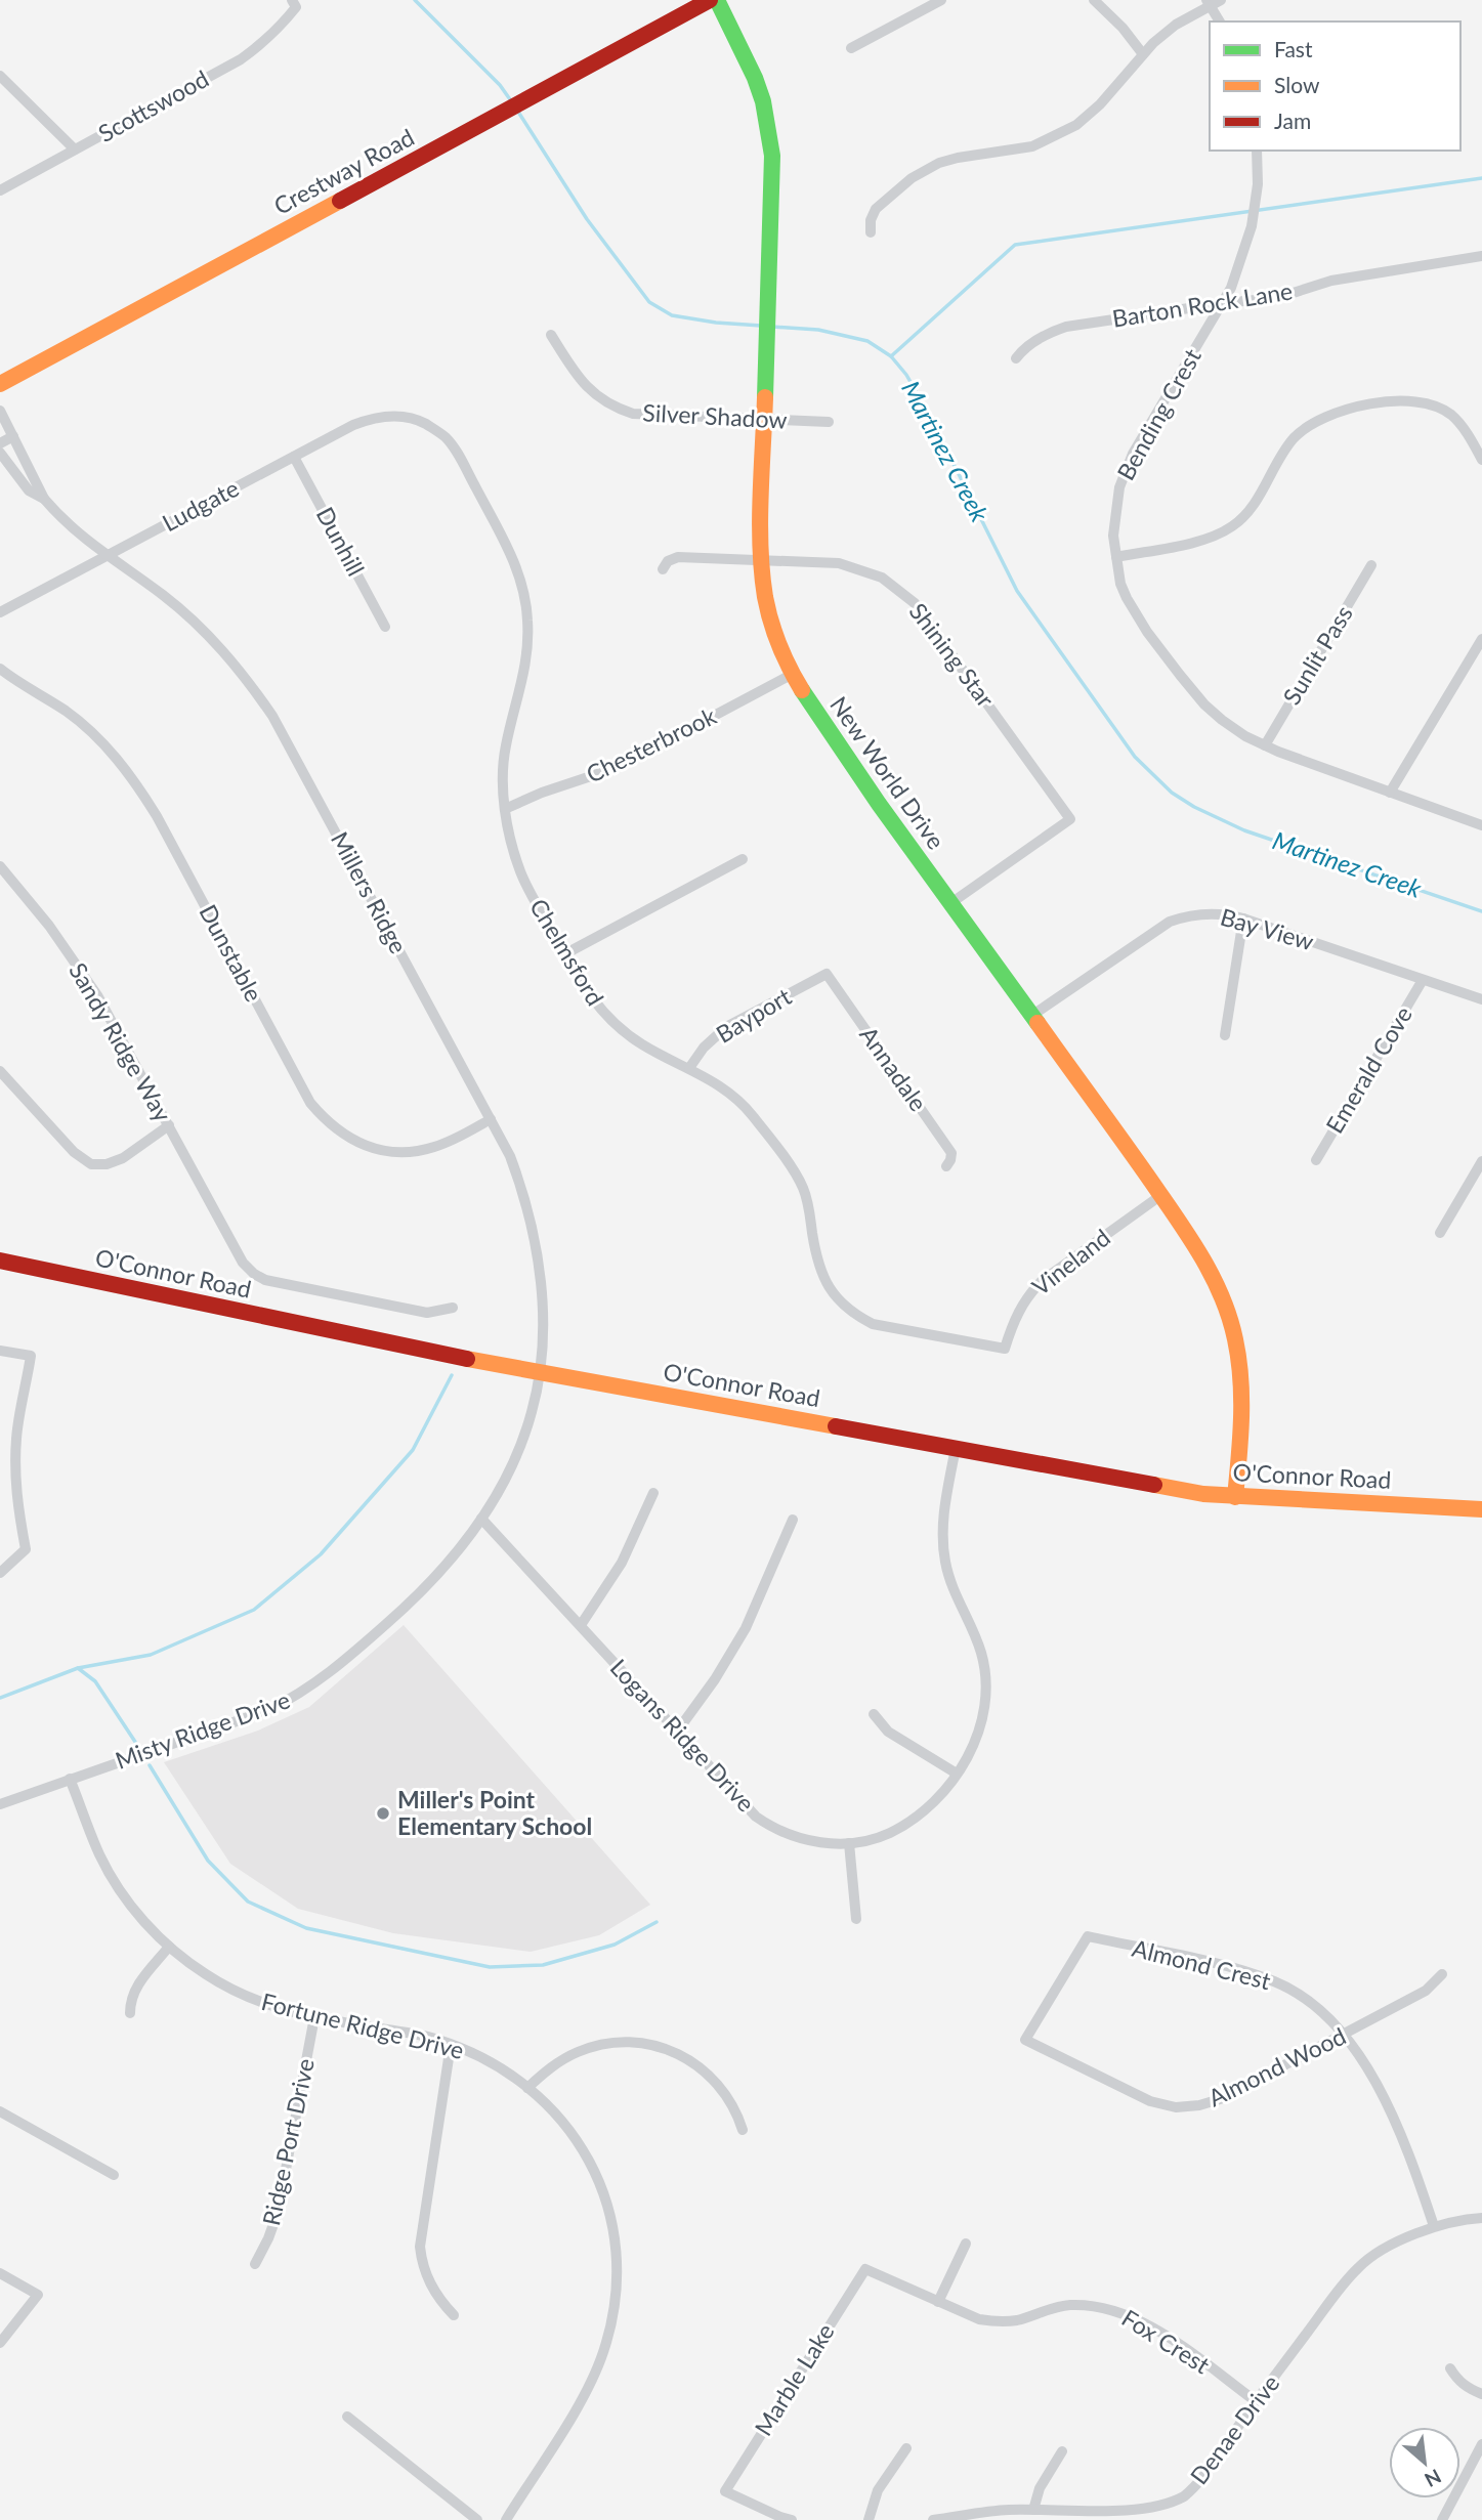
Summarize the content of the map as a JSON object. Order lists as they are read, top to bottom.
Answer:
{
  "streets": {
    "main road": ["Crestway Road", "New World Drive", "O'Connor Road"],
    "street": [
      "Scottswood",
      "Barton Rock Lane",
      "Bending Crest",
      "Silver Shadow",
      "Ludgate",
      "Dunhill",
      "Shining Star",
      "Sunlit Pass",
      "Chesterbrook",
      "Millers Ridge",
      "Bay View",
      "Chelmsford",
      "Dunstable",
      "Bayport",
      "Sandy Ridge Way",
      "Annadale",
      "Emerald Cove",
      "Vineland",
      "Misty Ridge Drive",
      "Logans Ridge Drive",
      "Almond Crest",
      "Fortune Ridge Drive",
      "Almond Wood",
      "Ridge Port Drive",
      "Fox Crest",
      "Marble Lake",
      "Denae Drive"
    ]
  },
  "crossings": [
    ["Barton Rock Lane", "Bending Crest"],
    ["Bending Crest", "Sunlit Pass"],
    ["Silver Shadow", "New World Drive"],
    ["Ludgate", "Dunhill"],
    ["Ludgate", "Millers Ridge"],
    ["Ludgate", "Chelmsford"],
    ["Shining Star", "New World Drive"],
    ["Chesterbrook", "New World Drive"],
    ["Chesterbrook", "Chelmsford"],
    ["New World Drive", "Bay View"],
    ["New World Drive", "Vineland"],
    ["New World Drive", "O'Connor Road"],
    ["Millers Ridge", "Dunstable"],
    ["Millers Ridge", "O'Connor Road"],
    ["Millers Ridge", "Misty Ridge Drive"],
    ["Bay View", "Emerald Cove"],
    ["Chelmsford", "Bayport"],
    ["Chelmsford", "Vineland"],
    ["Bayport", "Annadale"],
    ["O'Connor Road", "Misty Ridge Drive"],
    ["O'Connor Road", "Logans Ridge Drive"],
    ["Misty Ridge Drive", "Logans Ridge Drive"],
    ["Misty Ridge Drive", "Fortune Ridge Drive"],
    ["Almond Crest", "Almond Wood"],
    ["Almond Crest", "Denae Drive"],
    ["Fortune Ridge Drive", "Ridge Port Drive"],
    ["Fox Crest", "Marble Lake"],
    ["Fox Crest", "Denae Drive"]
  ],
  "water": ["Martinez Creek"],
  "places": ["Miller's Point Elementary School"],
  "legend": ["Fast", "Slow", "Jam"],
  "north": "bottom right"
}
